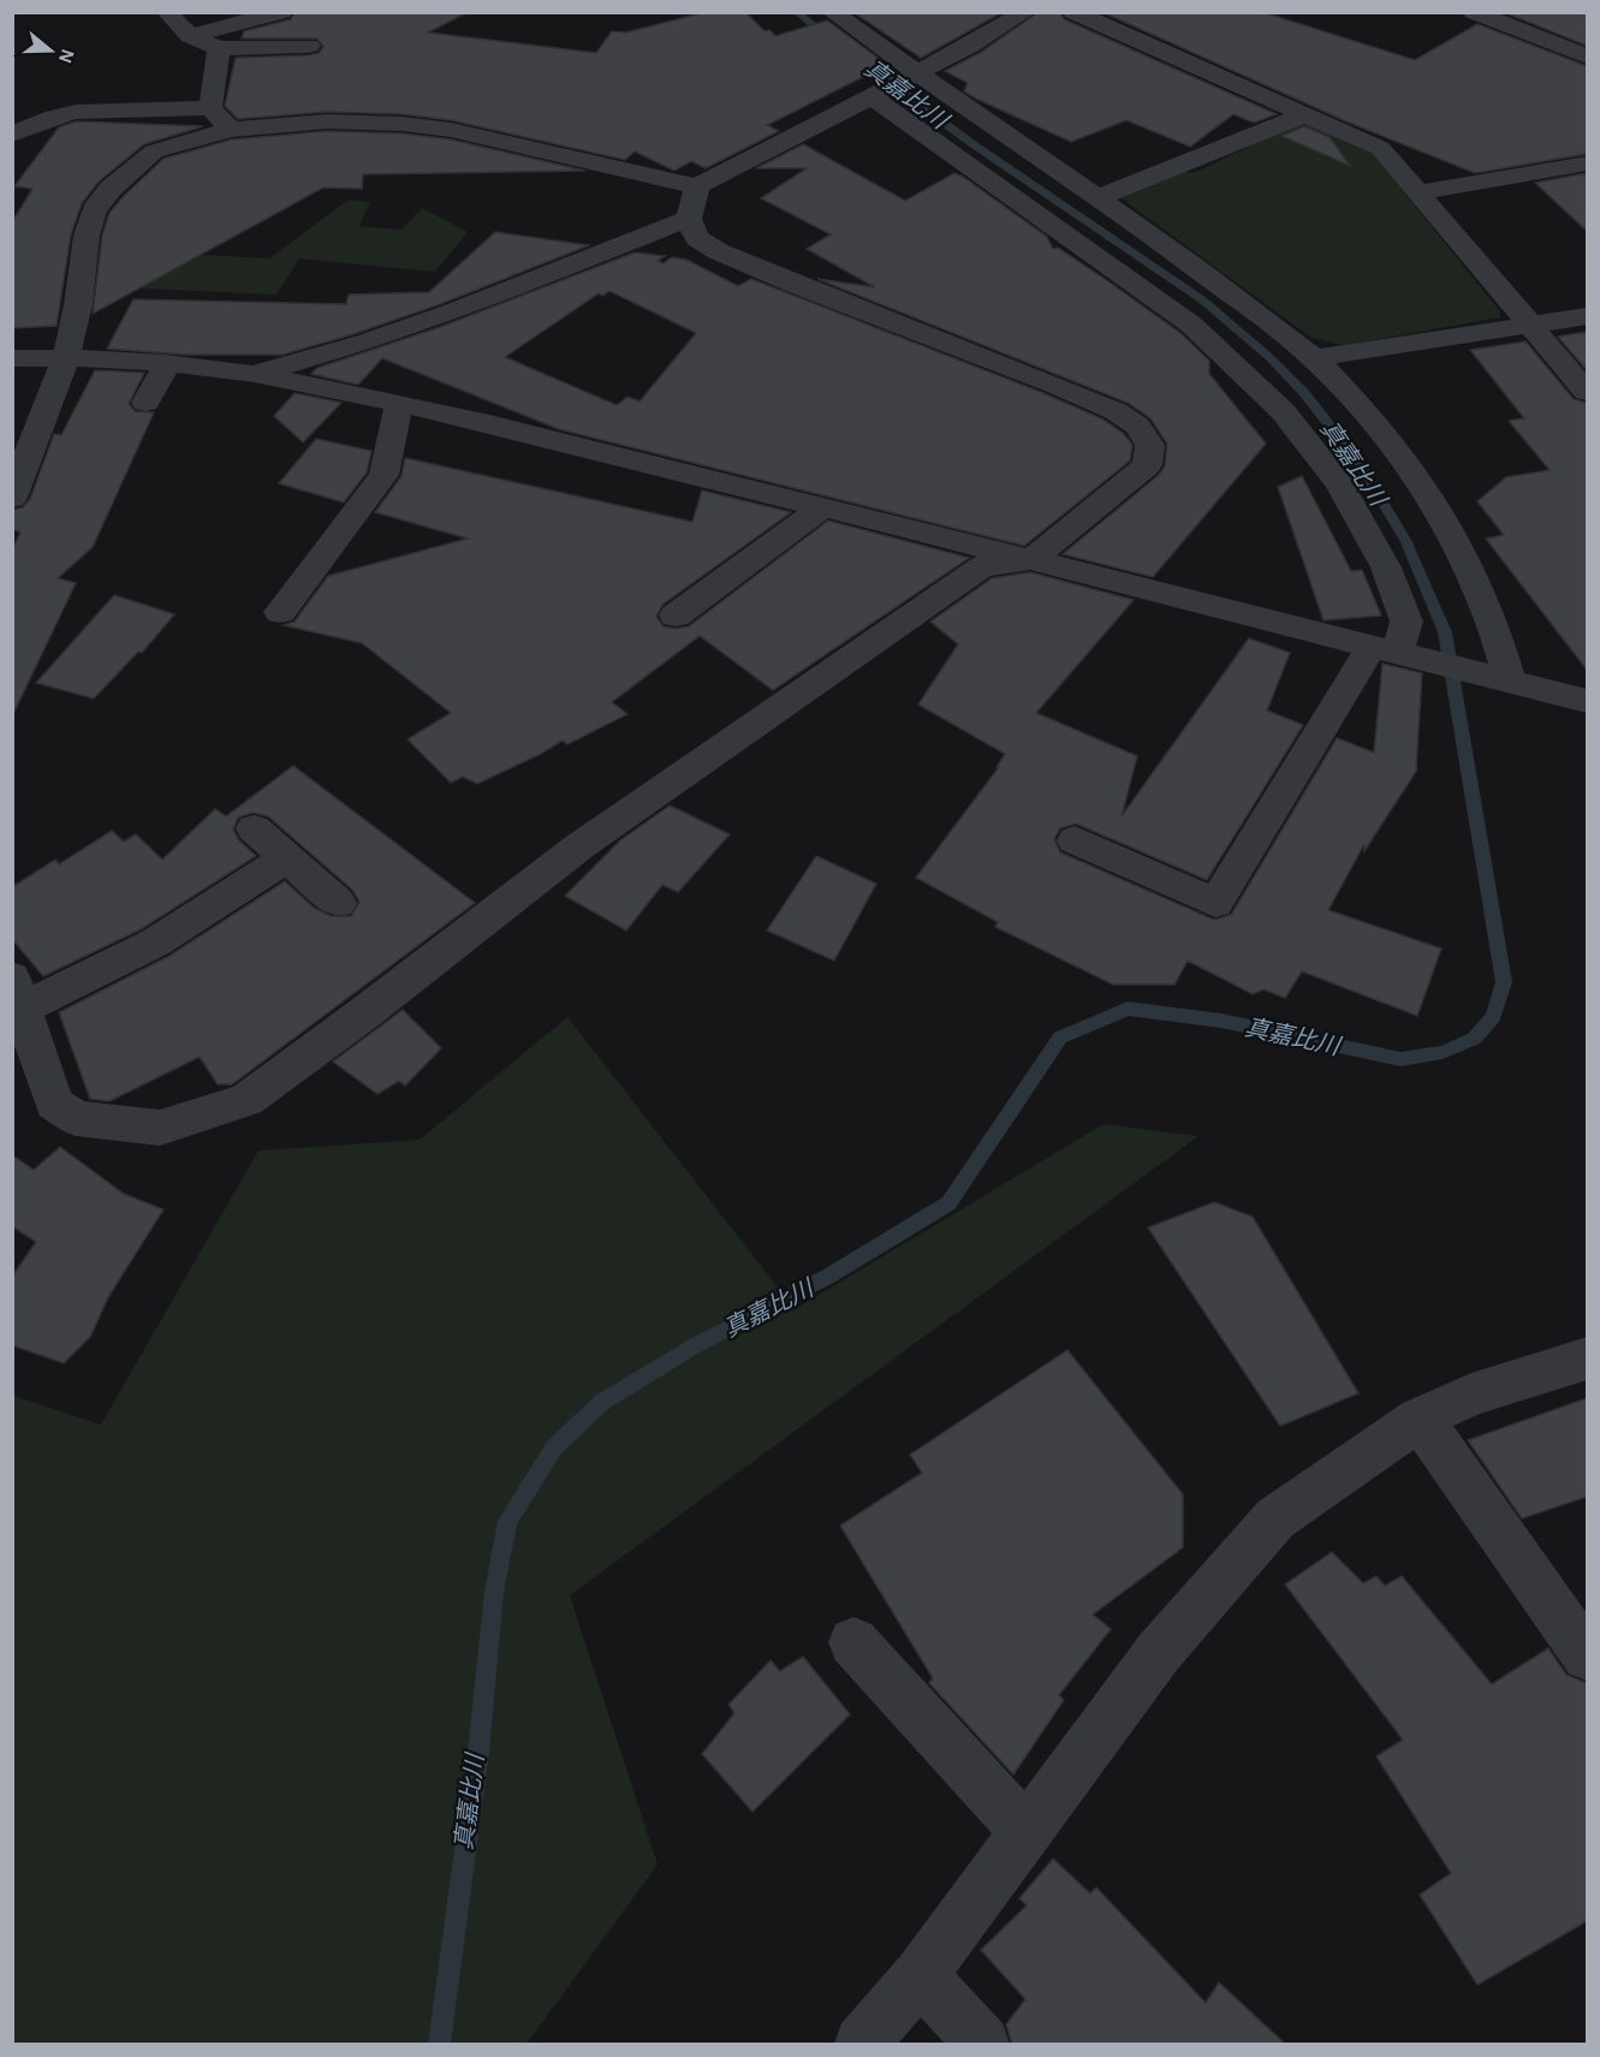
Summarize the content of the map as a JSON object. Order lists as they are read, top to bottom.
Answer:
{
  "water": ["真嘉比川"],
  "north": "right"
}
